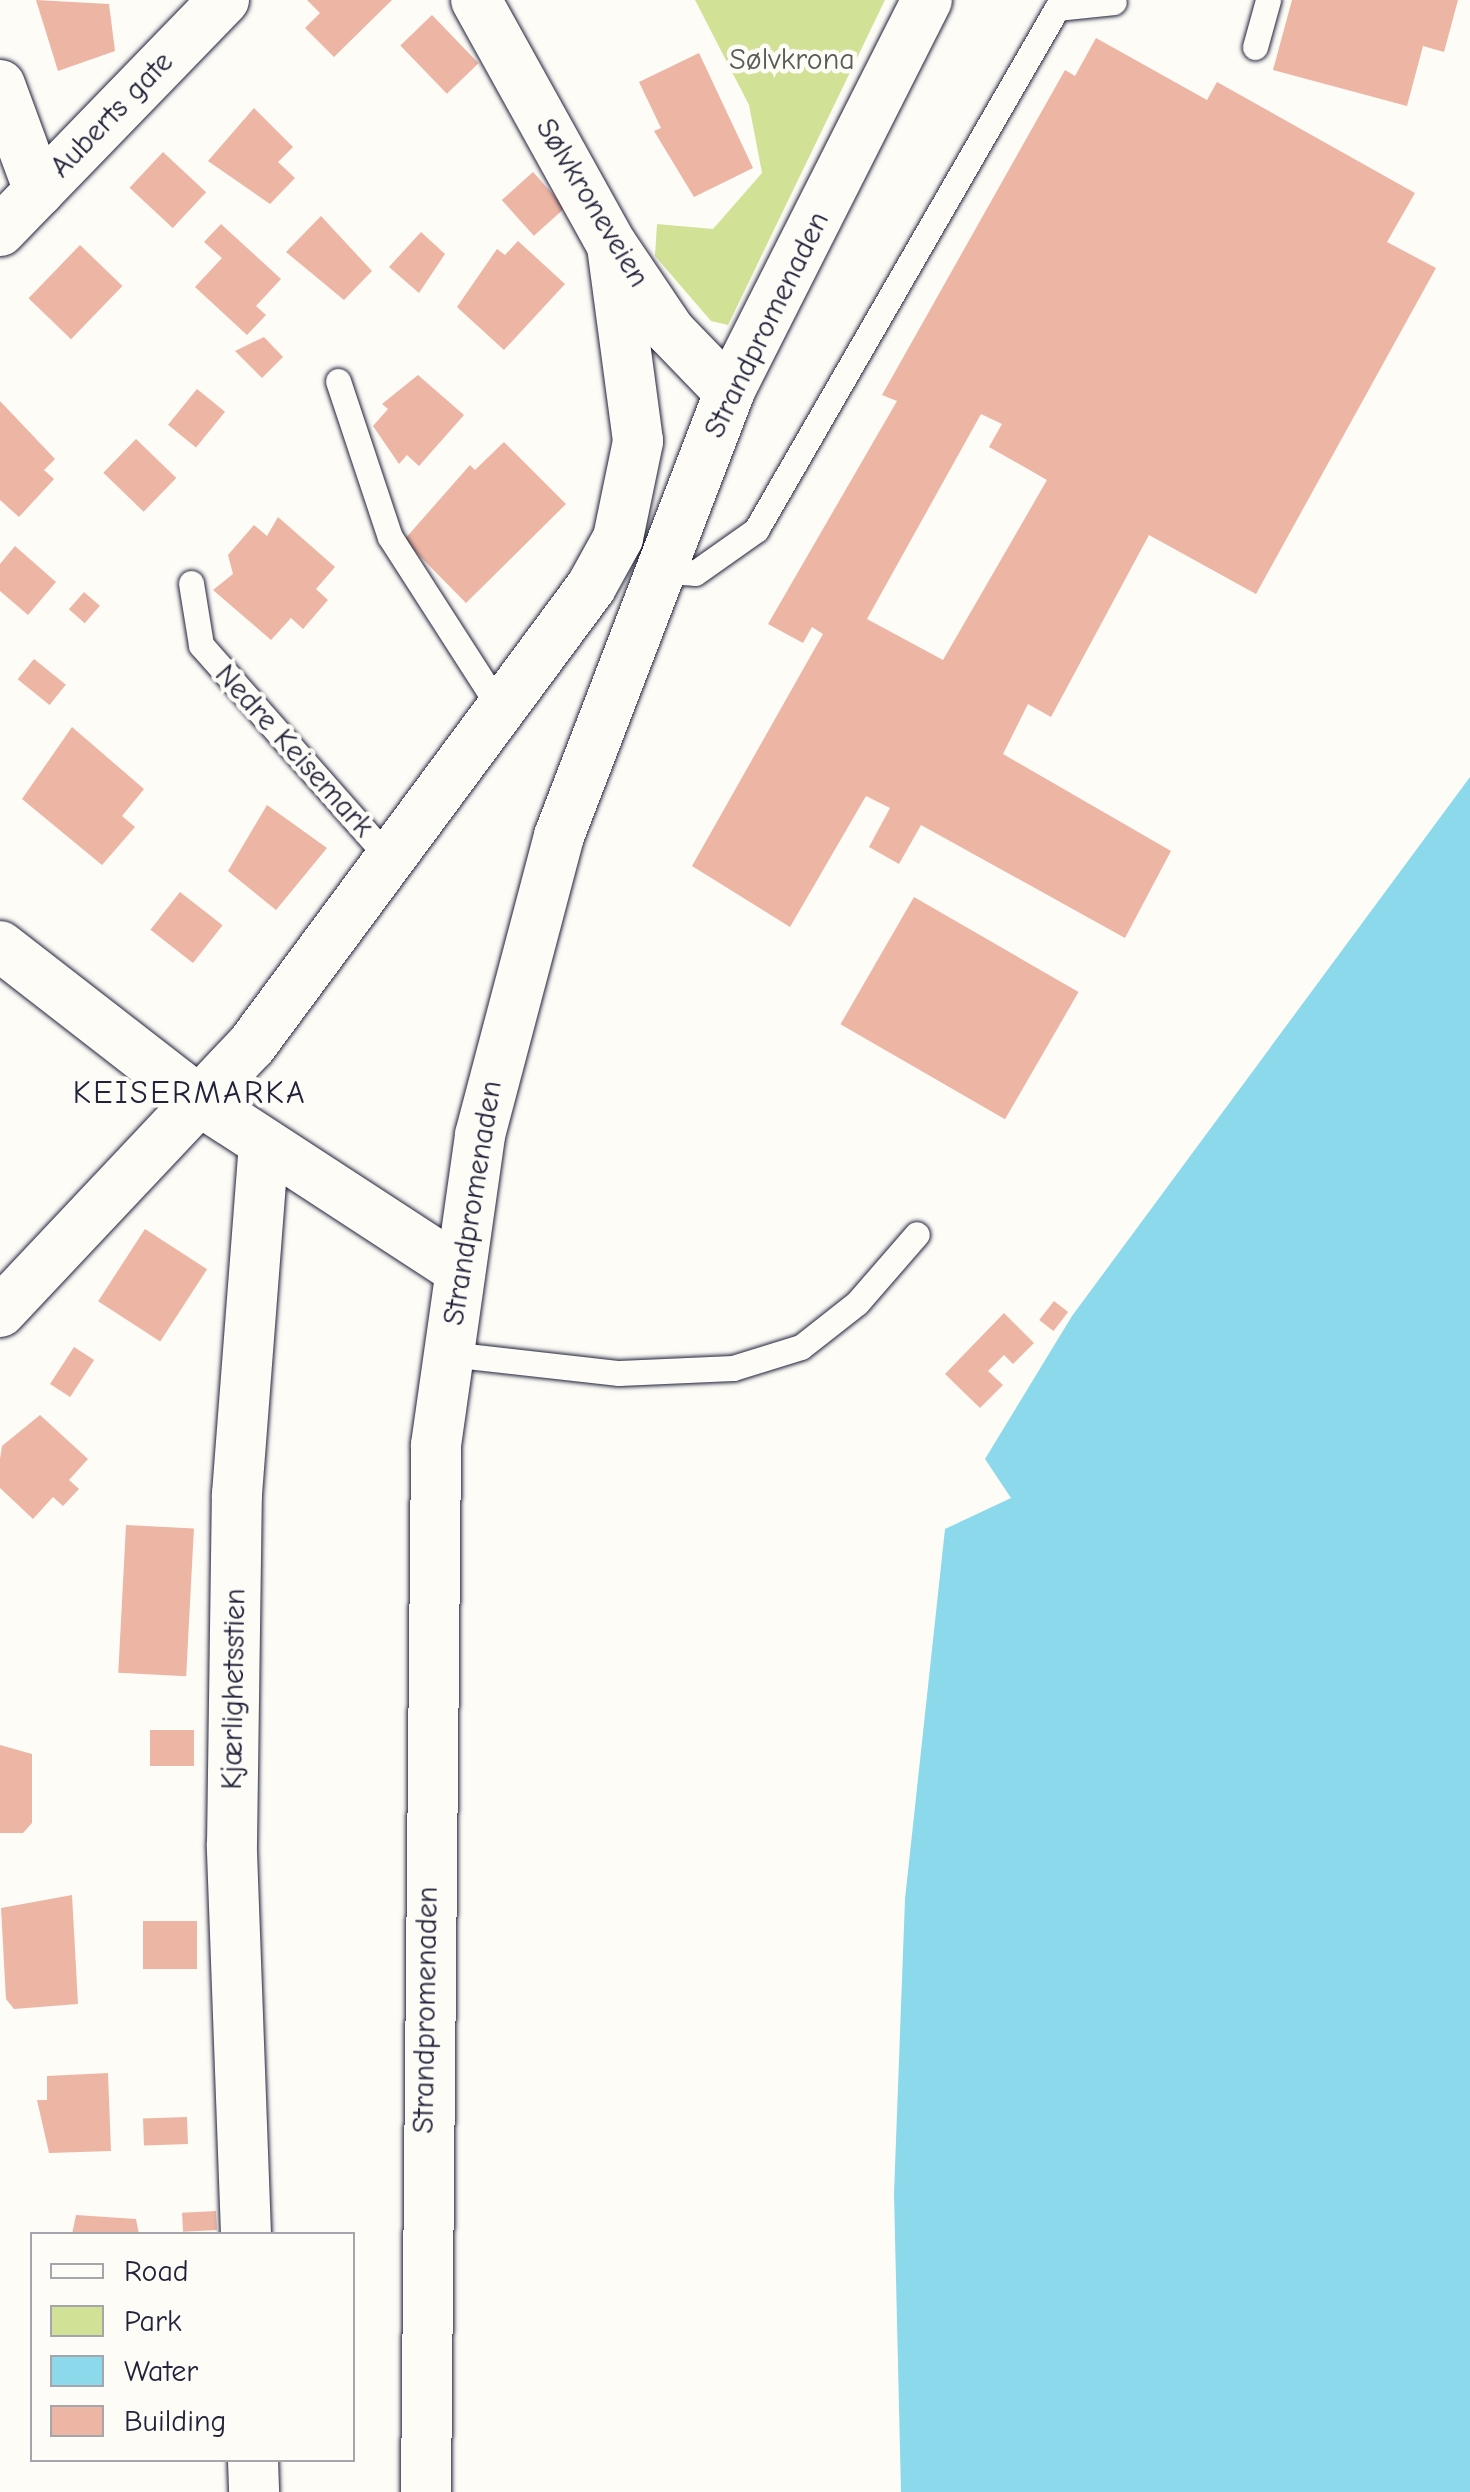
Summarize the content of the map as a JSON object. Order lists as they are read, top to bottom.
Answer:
{
  "streets": {
    "street": [
      "Auberts gate",
      "Sølvkroneveien",
      "Strandpromenaden",
      "Nedre Keisemark",
      "Kjærlighetsstien"
    ]
  },
  "crossings": [
    ["Sølvkroneveien", "Strandpromenaden"],
    ["Sølvkroneveien", "Nedre Keisemark"]
  ],
  "districts": ["KEISERMARKA"],
  "parks": ["Sølvkrona"],
  "legend": [
    "Road",
    "Park",
    "Water",
    "Building"
  ]
}
